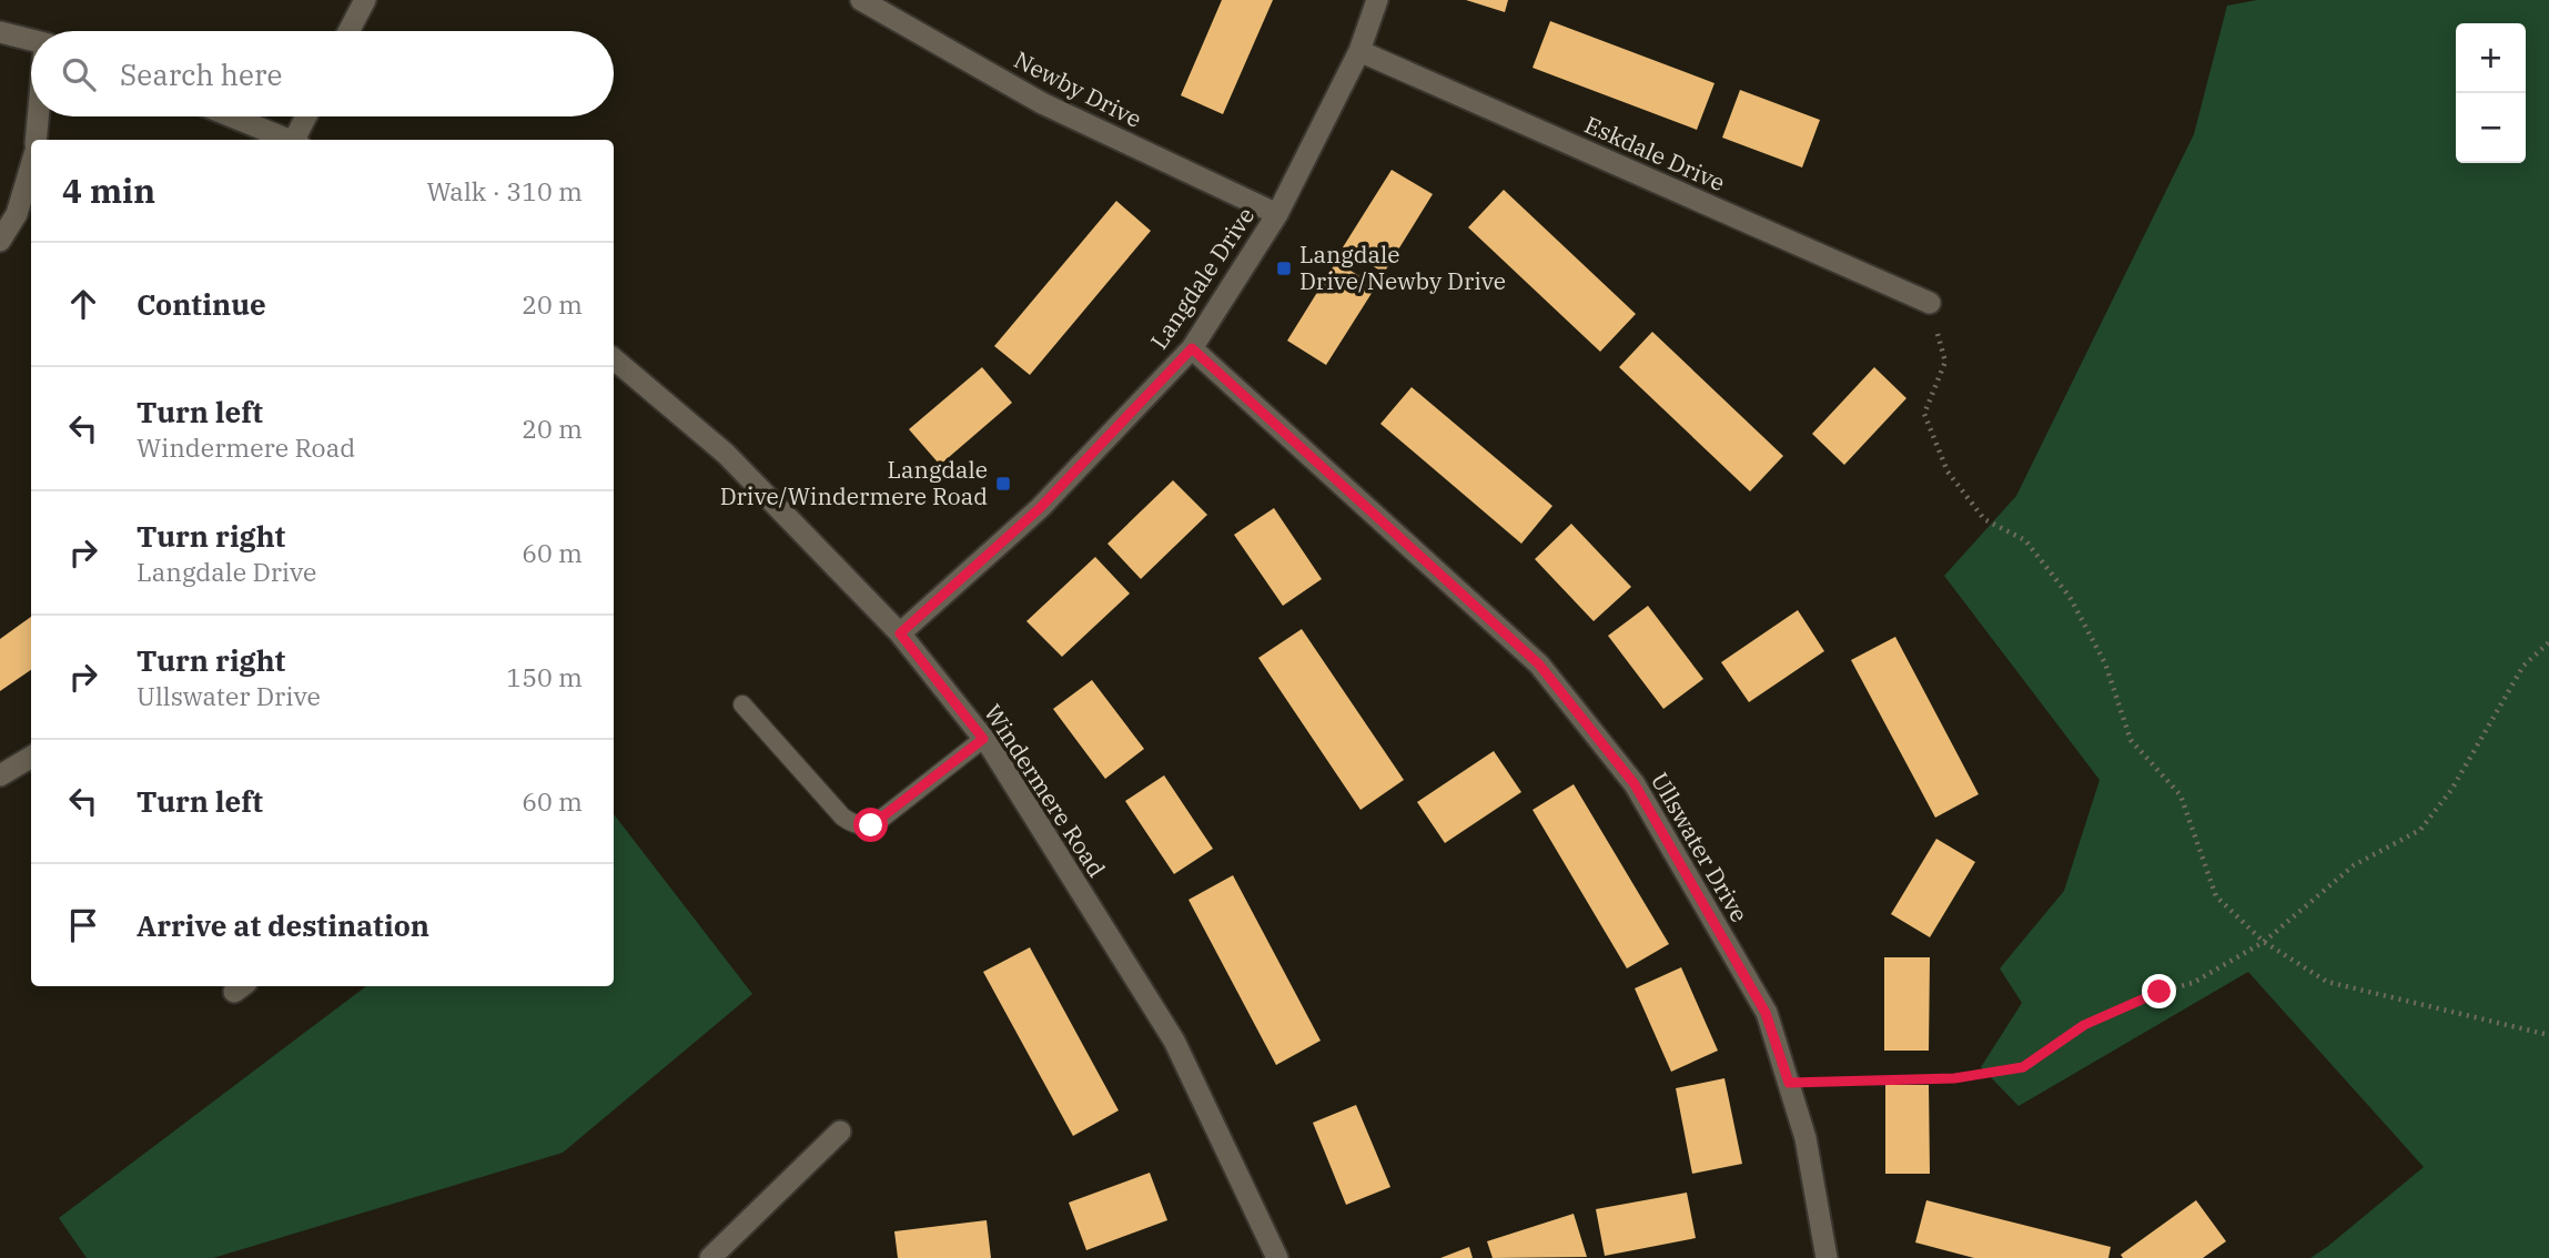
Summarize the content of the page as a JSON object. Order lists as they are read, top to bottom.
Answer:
{
  "streets": {
    "street": [
      "Newby Drive",
      "Eskdale Drive",
      "Langdale Drive",
      "Windermere Road",
      "Ullswater Drive"
    ]
  },
  "crossings": [
    ["Newby Drive", "Langdale Drive"],
    ["Eskdale Drive", "Langdale Drive"],
    ["Langdale Drive", "Windermere Road"],
    ["Langdale Drive", "Ullswater Drive"]
  ],
  "places": {
    "transit": ["Langdale Drive/Newby Drive", "Langdale Drive/Windermere Road"]
  },
  "page": {
    "map_buttons": ["+", "−"],
    "search": "Search here",
    "heading": ["4 min", "Walk · 310 m"],
    "list": [
      ["Continue", "20 m"],
      ["Turn left", "Windermere Road", "20 m"],
      ["Turn right", "Langdale Drive", "60 m"],
      ["Turn right", "Ullswater Drive", "150 m"],
      ["Turn left", "60 m"],
      "Arrive at destination"
    ]
  }
}
